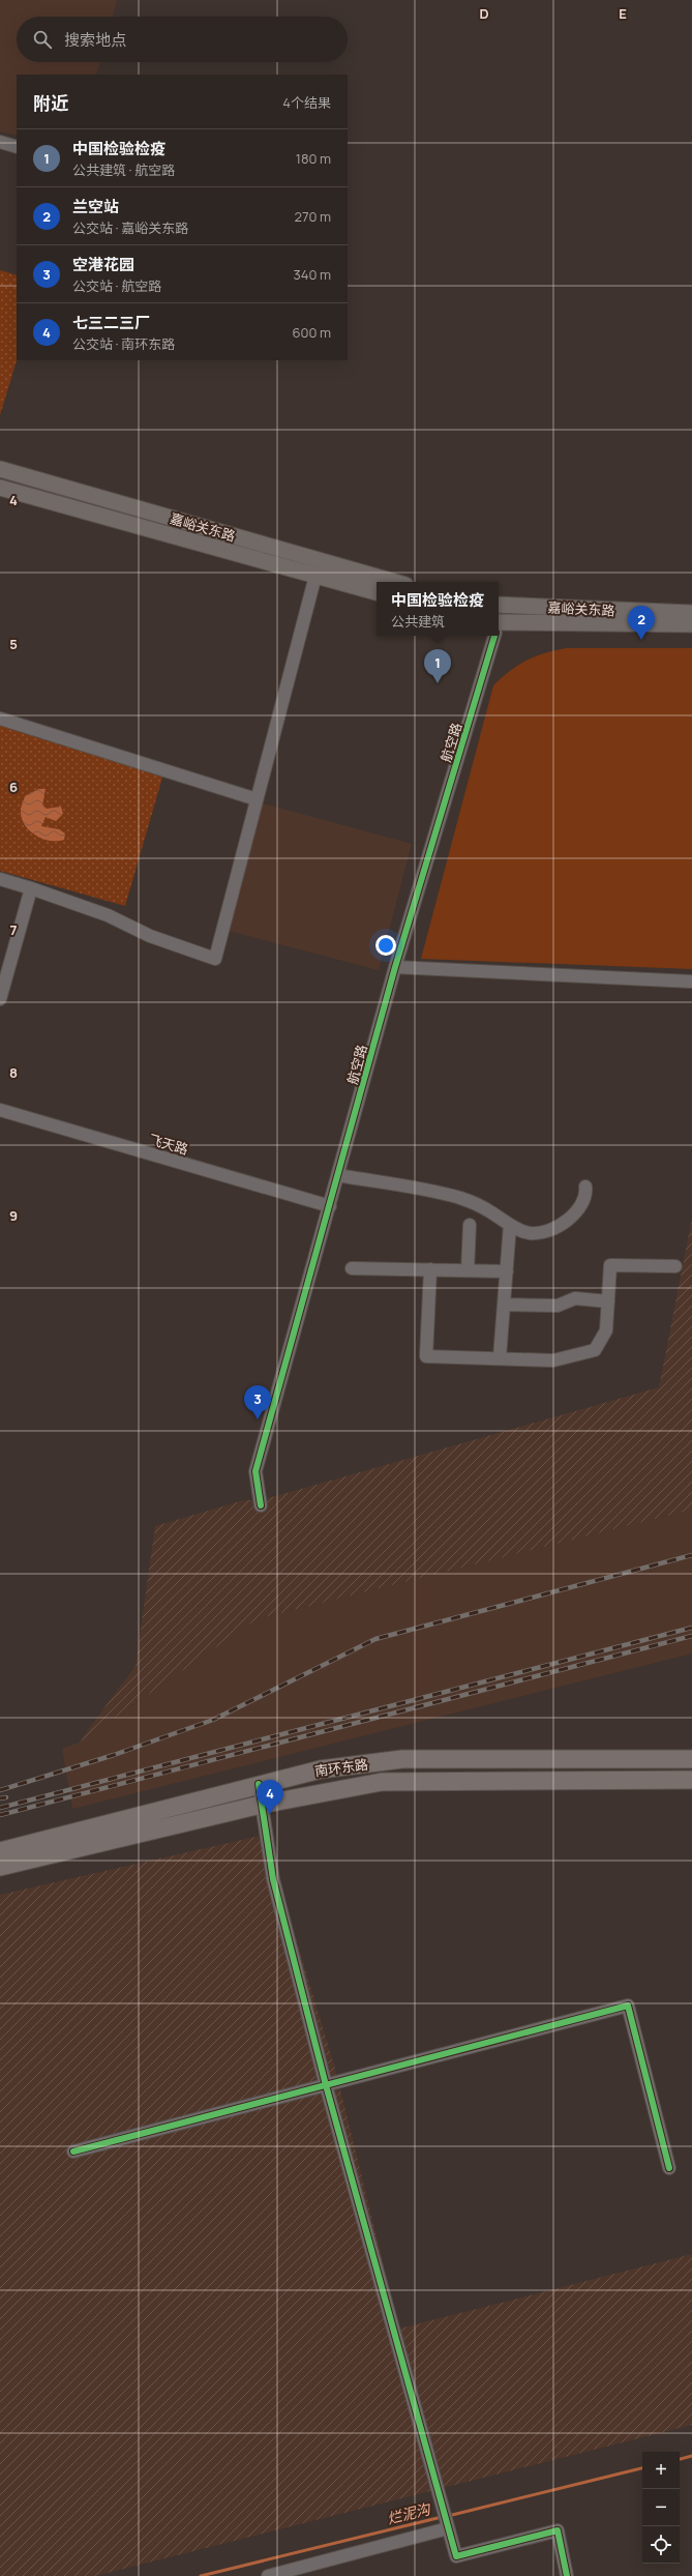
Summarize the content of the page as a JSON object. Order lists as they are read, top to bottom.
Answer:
{
  "streets": {
    "highway": ["南环东路"],
    "main road": ["嘉峪关东路"],
    "street": ["航空路", "飞天路"]
  },
  "crossings": [
    ["航空路", "飞天路"]
  ],
  "water": ["烂泥沟"],
  "page": {
    "search": "搜索地点",
    "heading": ["附近", "4个结果"],
    "list": [
      {
        "mark": "1",
        "name": "中国检验检疫",
        "note": "公共建筑 · 航空路",
        "value": "180 m"
      },
      {
        "mark": "2",
        "name": "兰空站",
        "note": "公交站 · 嘉峪关东路",
        "value": "270 m"
      },
      {
        "mark": "3",
        "name": "空港花园",
        "note": "公交站 · 航空路",
        "value": "340 m"
      },
      {
        "mark": "4",
        "name": "七三二三厂",
        "note": "公交站 · 南环东路",
        "value": "600 m"
      }
    ],
    "popup": ["中国检验检疫", "公共建筑"],
    "pins": [
      "2",
      "1",
      "3",
      "4"
    ],
    "map_buttons": ["+", "−"]
  },
  "grid": {
    "columns": ["D", "E"],
    "rows": [
      "4",
      "5",
      "6",
      "7",
      "8",
      "9"
    ]
  }
}
